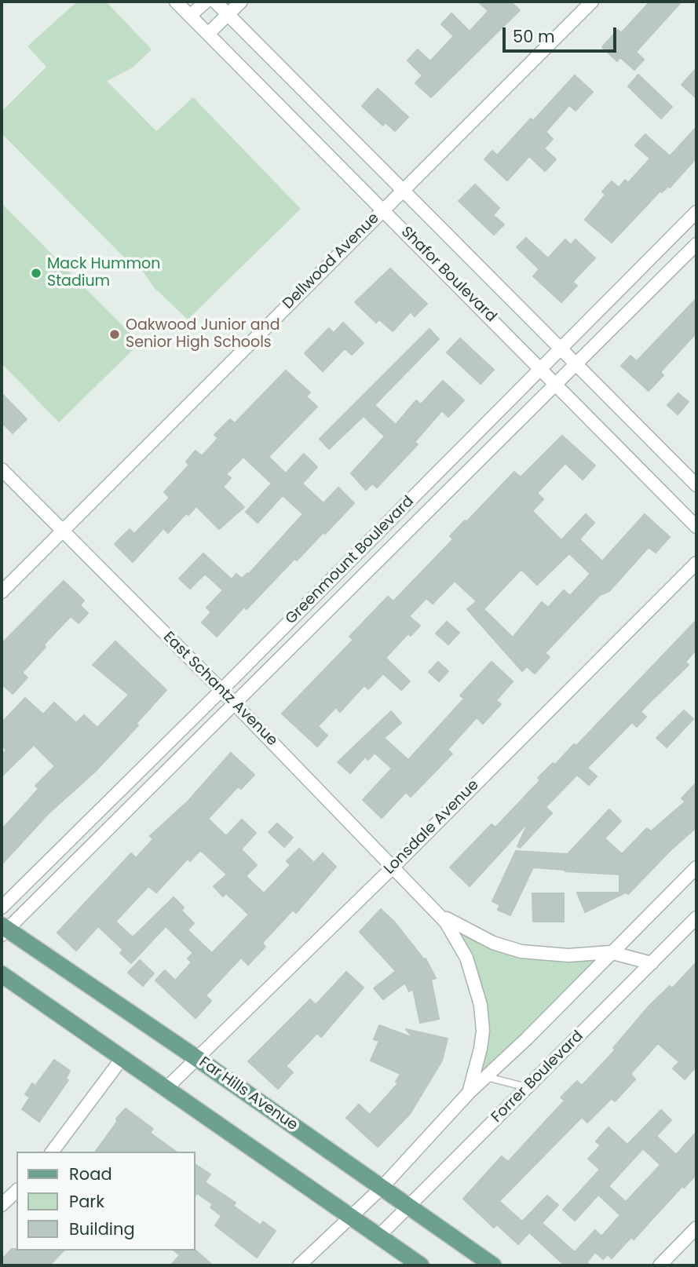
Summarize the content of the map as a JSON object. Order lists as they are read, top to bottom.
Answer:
{
  "streets": {
    "main road": ["Far Hills Avenue"],
    "street": [
      "Dellwood Avenue",
      "Shafor Boulevard",
      "Greenmount Boulevard",
      "East Schantz Avenue",
      "Lonsdale Avenue",
      "Forrer Boulevard"
    ]
  },
  "crossings": [
    ["Dellwood Avenue", "Shafor Boulevard"],
    ["Dellwood Avenue", "East Schantz Avenue"],
    ["Shafor Boulevard", "Greenmount Boulevard"],
    ["Greenmount Boulevard", "East Schantz Avenue"],
    ["Greenmount Boulevard", "Far Hills Avenue"],
    ["East Schantz Avenue", "Lonsdale Avenue"],
    ["East Schantz Avenue", "Forrer Boulevard"],
    ["Lonsdale Avenue", "Far Hills Avenue"],
    ["Forrer Boulevard", "Far Hills Avenue"]
  ],
  "places": ["Mack Hummon Stadium", "Oakwood Junior and Senior High Schools"],
  "legend": ["Road", "Park", "Building"],
  "scale_bar": "50 m"
}
